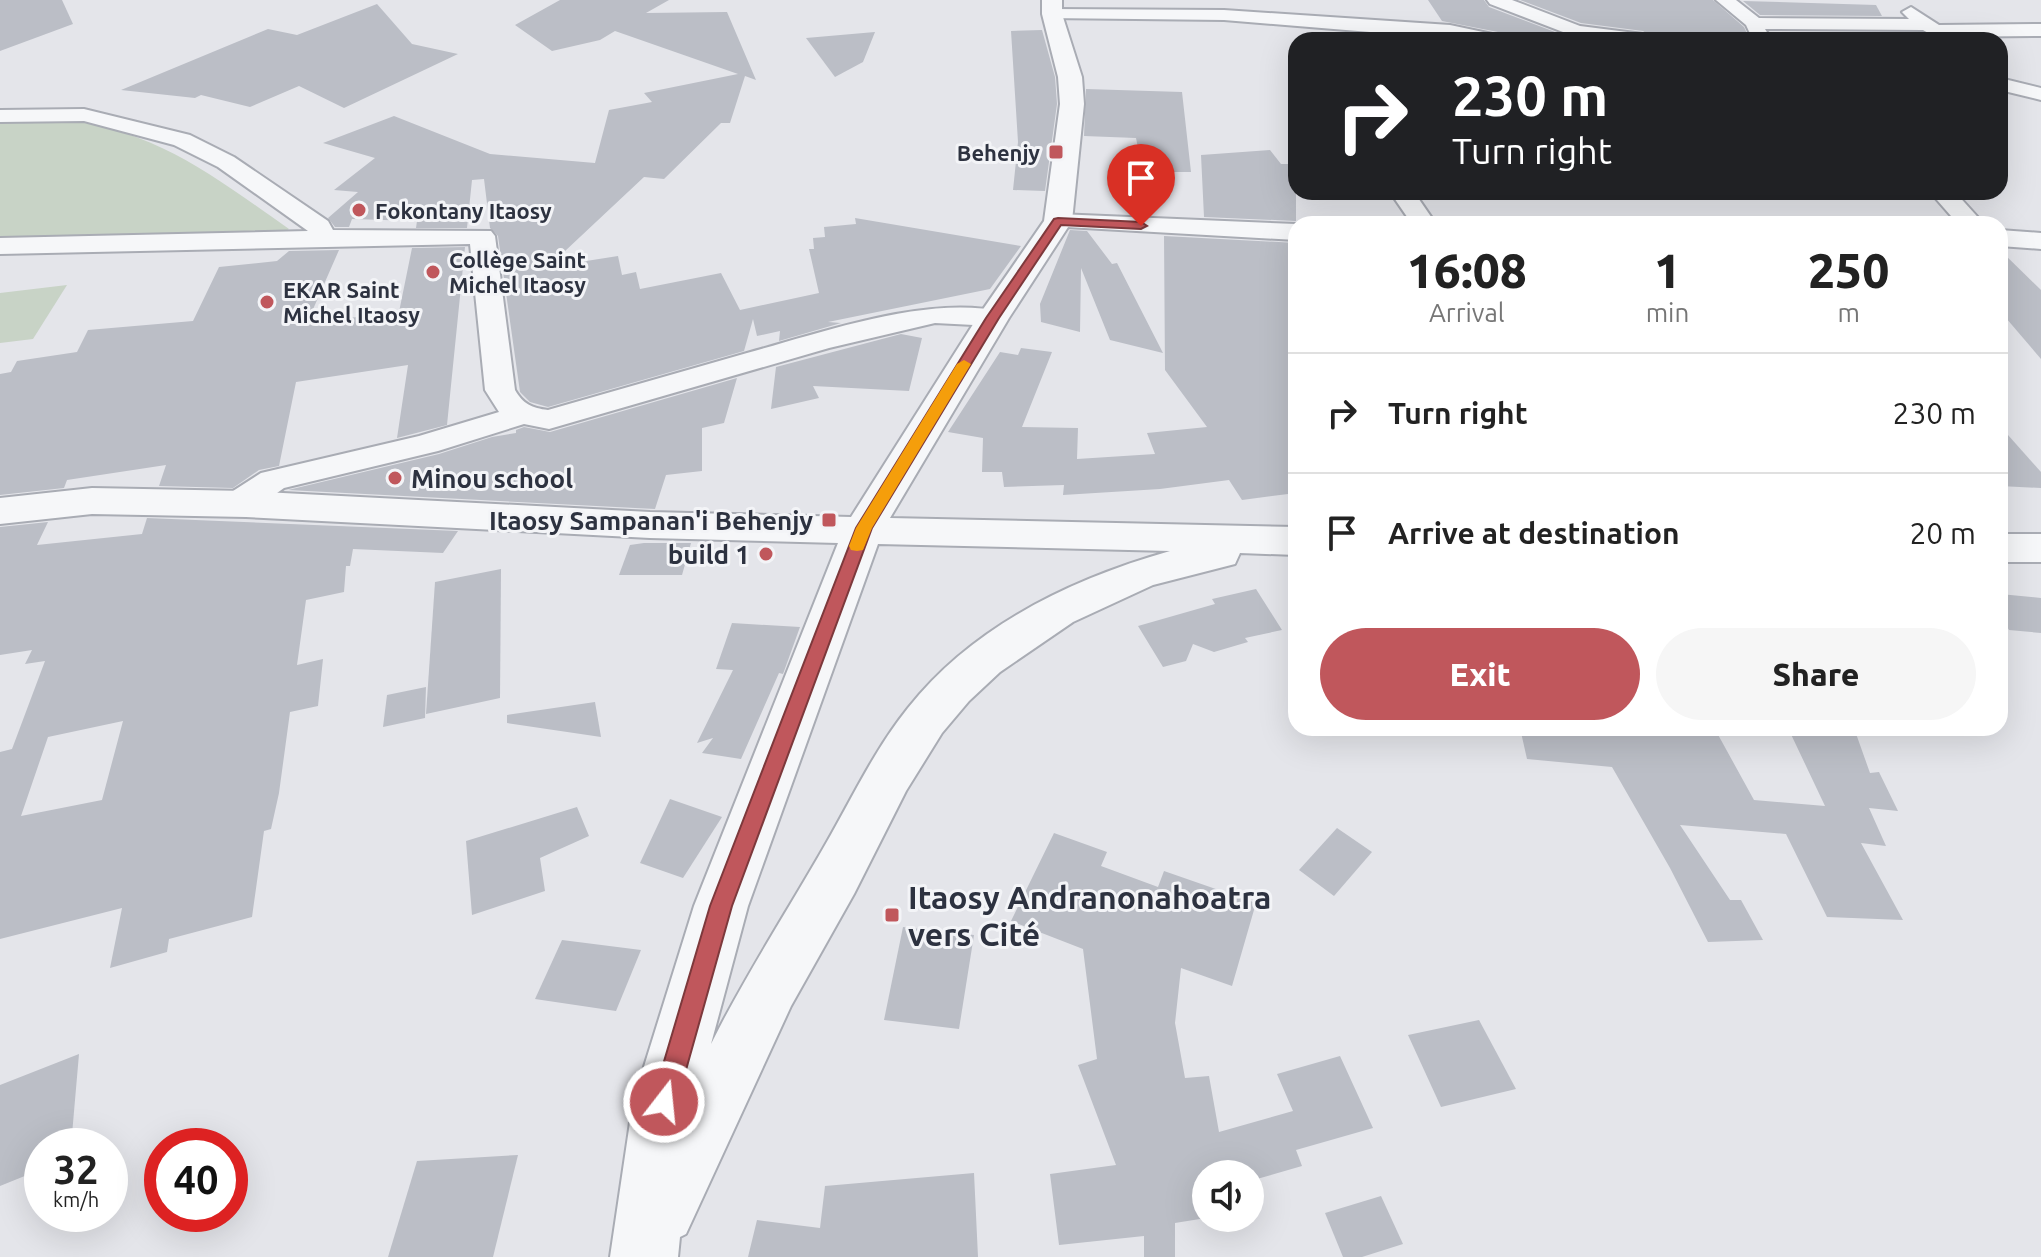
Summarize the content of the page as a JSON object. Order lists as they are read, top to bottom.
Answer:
{
  "places": {
    "transit": ["Behenjy", "Itaosy Sampanan'i Behenjy", "Itaosy Andranonahoatra vers Cité"],
    "other": [
      "Fokontany Itaosy",
      "Collège Saint Michel Itaosy",
      "EKAR Saint Michel Itaosy",
      "Minou school",
      "build 1"
    ]
  },
  "page": {
    "turn": ["230 m", "Turn right"],
    "eta": [
      "16:08",
      "Arrival",
      "1",
      "min",
      "250",
      "m"
    ],
    "list": [
      {
        "name": "Turn right",
        "value": "230 m"
      },
      {
        "name": "Arrive at destination",
        "value": "20 m"
      }
    ],
    "buttons": ["Exit", "Share"],
    "speed": "32 km/h",
    "limit": "40"
  }
}
